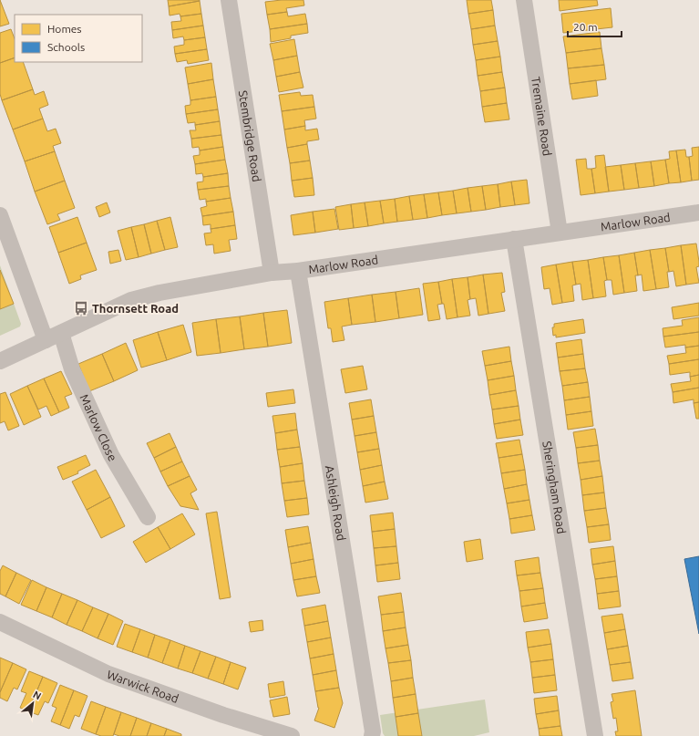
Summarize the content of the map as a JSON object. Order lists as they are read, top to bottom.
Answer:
{
  "streets": {
    "street": [
      "Tremaine Road",
      "Stembridge Road",
      "Marlow Road",
      "Marlow Close",
      "Sheringham Road",
      "Ashleigh Road",
      "Warwick Road"
    ]
  },
  "crossings": [
    ["Tremaine Road", "Marlow Road"],
    ["Stembridge Road", "Marlow Road"],
    ["Marlow Road", "Marlow Close"],
    ["Marlow Road", "Sheringham Road"],
    ["Marlow Road", "Ashleigh Road"]
  ],
  "places": {
    "bus stop": ["Thornsett Road"]
  },
  "legend": ["Homes", "Schools"],
  "scale_bar": "20 m",
  "north": "top right"
}
